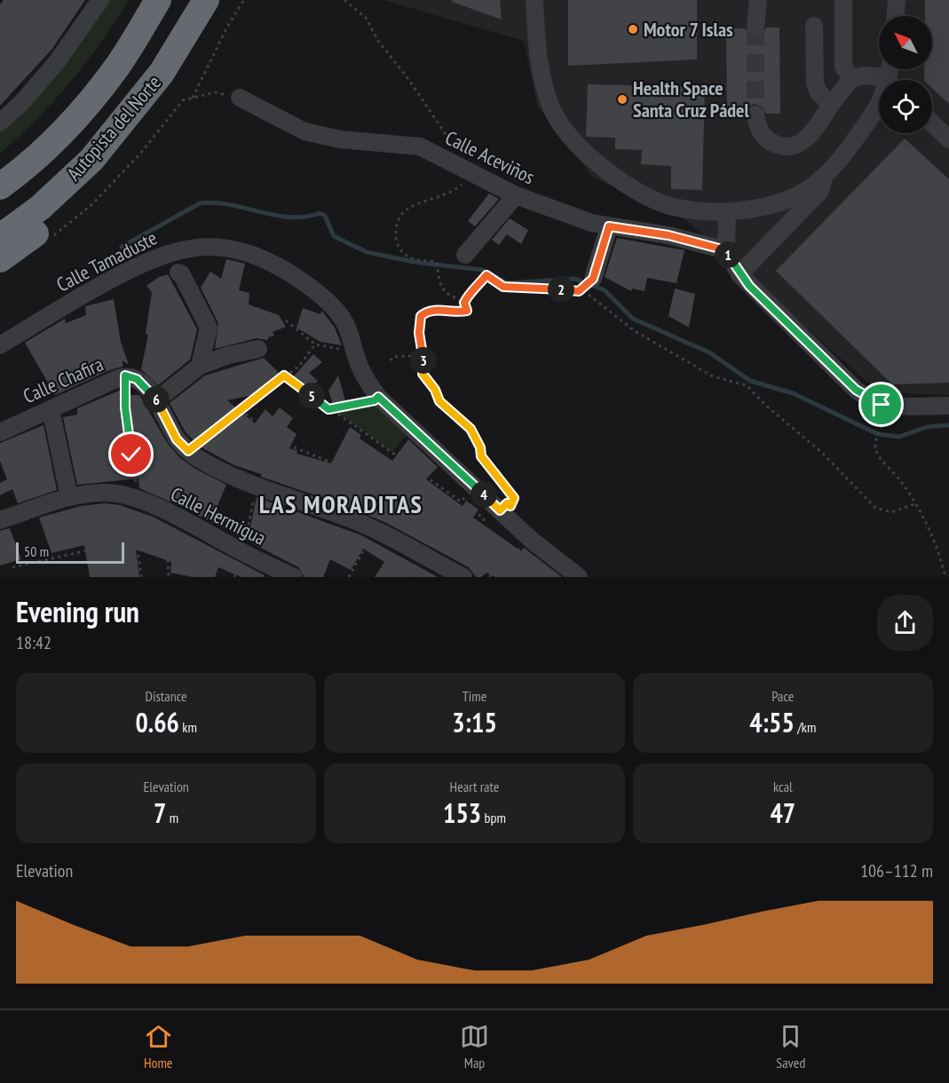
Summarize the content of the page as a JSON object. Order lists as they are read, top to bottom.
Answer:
{
  "streets": {
    "highway": ["Autopista del Norte"],
    "street": [
      "Calle Aceviños",
      "Calle Tamaduste",
      "Calle Chafira",
      "Calle Hermigua"
    ]
  },
  "districts": ["LAS MORADITAS"],
  "places": ["Motor 7 Islas", "Health Space Santa Cruz Pádel"],
  "scale_bar": "50 m",
  "north": "top left",
  "page": {
    "pins": [
      "1",
      "2",
      "3",
      "5",
      "6",
      "4"
    ],
    "scale": "50 m",
    "heading": ["Evening run", "18:42"],
    "stats": [
      ["Distance", "0.66 km"],
      ["Time", "3:15"],
      ["Pace", "4:55 /km"],
      ["Elevation", "7 m"],
      ["Heart rate", "153 bpm"],
      ["kcal", "47"]
    ],
    "chart": ["Elevation", "106–112 m"],
    "tabs": ["Home", "Map", "Saved"]
  }
}
